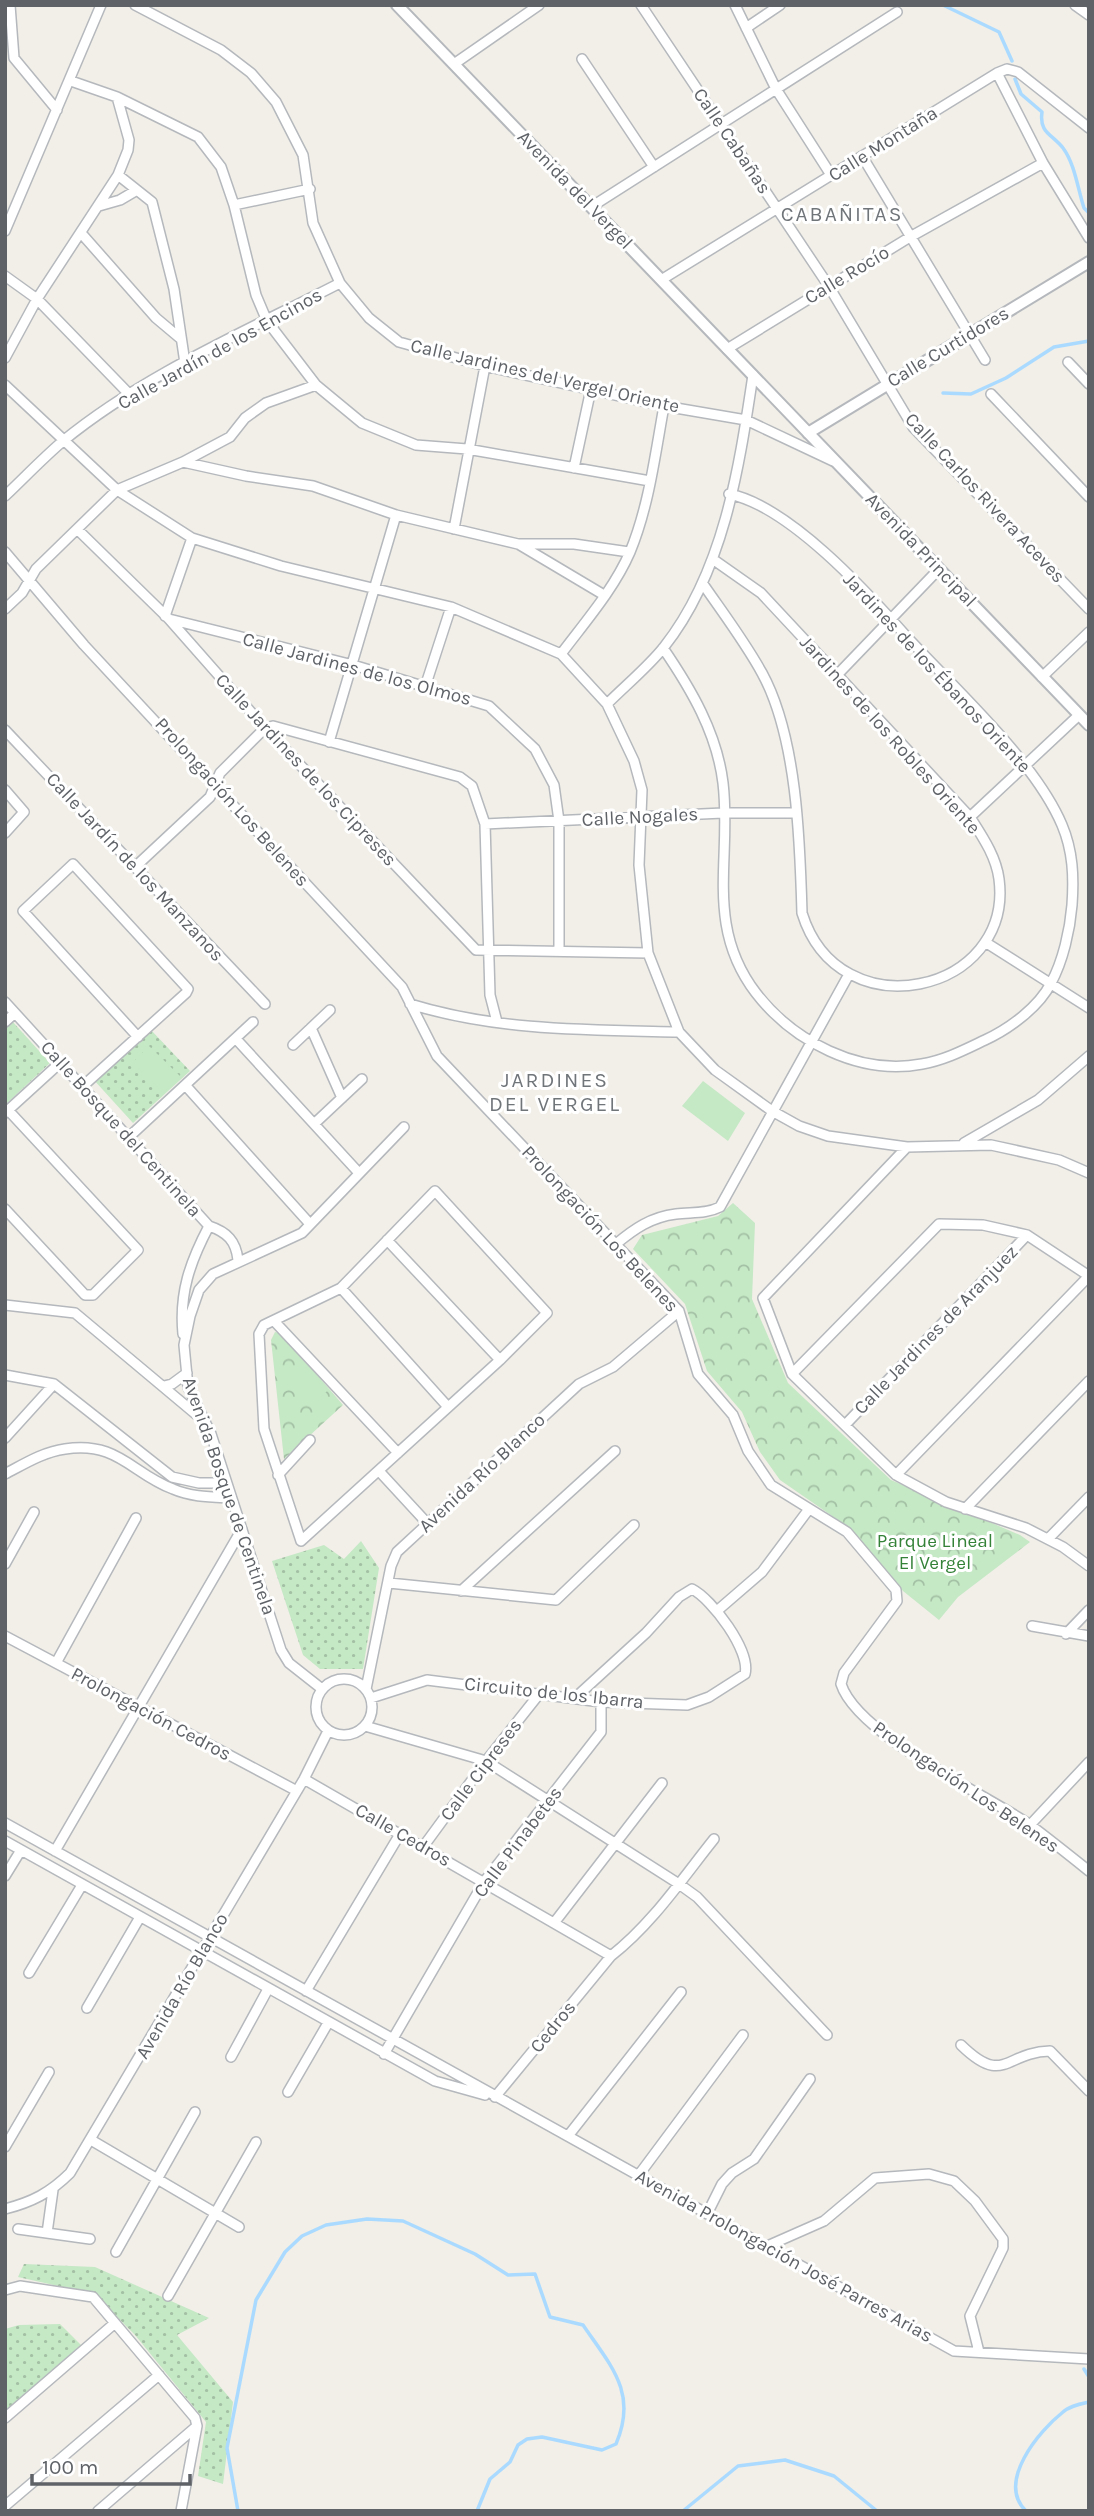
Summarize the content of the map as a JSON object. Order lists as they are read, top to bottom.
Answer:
{
  "streets": {
    "street": [
      "Calle Cabañas",
      "Calle Montaña",
      "Avenida del Vergel",
      "Calle Rocío",
      "Calle Curtidores",
      "Calle Jardín de los Encinos",
      "Calle Jardines del Vergel Oriente",
      "Calle Carlos Rivera Aceves",
      "Avenida Principal",
      "Calle Jardines de los Olmos",
      "Jardines de los Ébanos Oriente",
      "Jardines de los Robles Oriente",
      "Calle Jardines de los Cipreses",
      "Prolongación Los Belenes",
      "Calle Nogales",
      "Calle Jardín de los Manzanos",
      "Calle Bosque del Centinela",
      "Calle Jardines de Aranjuez",
      "Avenida Río Blanco",
      "Avenida Bosque de Centinela",
      "Circuito de los Ibarra",
      "Prolongación Cedros",
      "Calle Cipreses",
      "Calle Cedros",
      "Calle Pinabetes",
      "Cedros",
      "Avenida Prolongación José Parres Arias"
    ]
  },
  "crossings": [
    ["Calle Cabañas", "Calle Montaña"],
    ["Calle Cabañas", "Calle Rocío"],
    ["Calle Cabañas", "Calle Curtidores"],
    ["Calle Cabañas", "Calle Carlos Rivera Aceves"],
    ["Calle Montaña", "Avenida del Vergel"],
    ["Avenida del Vergel", "Calle Rocío"],
    ["Avenida del Vergel", "Avenida Principal"],
    ["Calle Curtidores", "Calle Carlos Rivera Aceves"],
    ["Calle Curtidores", "Avenida Principal"],
    ["Calle Jardín de los Encinos", "Calle Jardines del Vergel Oriente"],
    ["Calle Jardines del Vergel Oriente", "Avenida Principal"],
    ["Calle Jardines de los Olmos", "Calle Jardines de los Cipreses"],
    ["Calle Jardines de los Olmos", "Calle Nogales"],
    ["Prolongación Los Belenes", "Avenida Río Blanco"],
    ["Calle Bosque del Centinela", "Avenida Bosque de Centinela"],
    ["Avenida Río Blanco", "Avenida Bosque de Centinela"],
    ["Avenida Río Blanco", "Circuito de los Ibarra"],
    ["Avenida Río Blanco", "Prolongación Cedros"],
    ["Avenida Río Blanco", "Calle Cedros"],
    ["Avenida Río Blanco", "Avenida Prolongación José Parres Arias"],
    ["Avenida Bosque de Centinela", "Circuito de los Ibarra"],
    ["Circuito de los Ibarra", "Calle Cipreses"],
    ["Circuito de los Ibarra", "Calle Pinabetes"],
    ["Calle Cipreses", "Calle Cedros"],
    ["Calle Cedros", "Calle Pinabetes"],
    ["Calle Cedros", "Cedros"],
    ["Calle Pinabetes", "Avenida Prolongación José Parres Arias"],
    ["Cedros", "Avenida Prolongación José Parres Arias"]
  ],
  "districts": ["CABAÑITAS", "JARDINES DEL VERGEL"],
  "parks": ["Parque Lineal El Vergel"],
  "scale_bar": "100 m"
}
